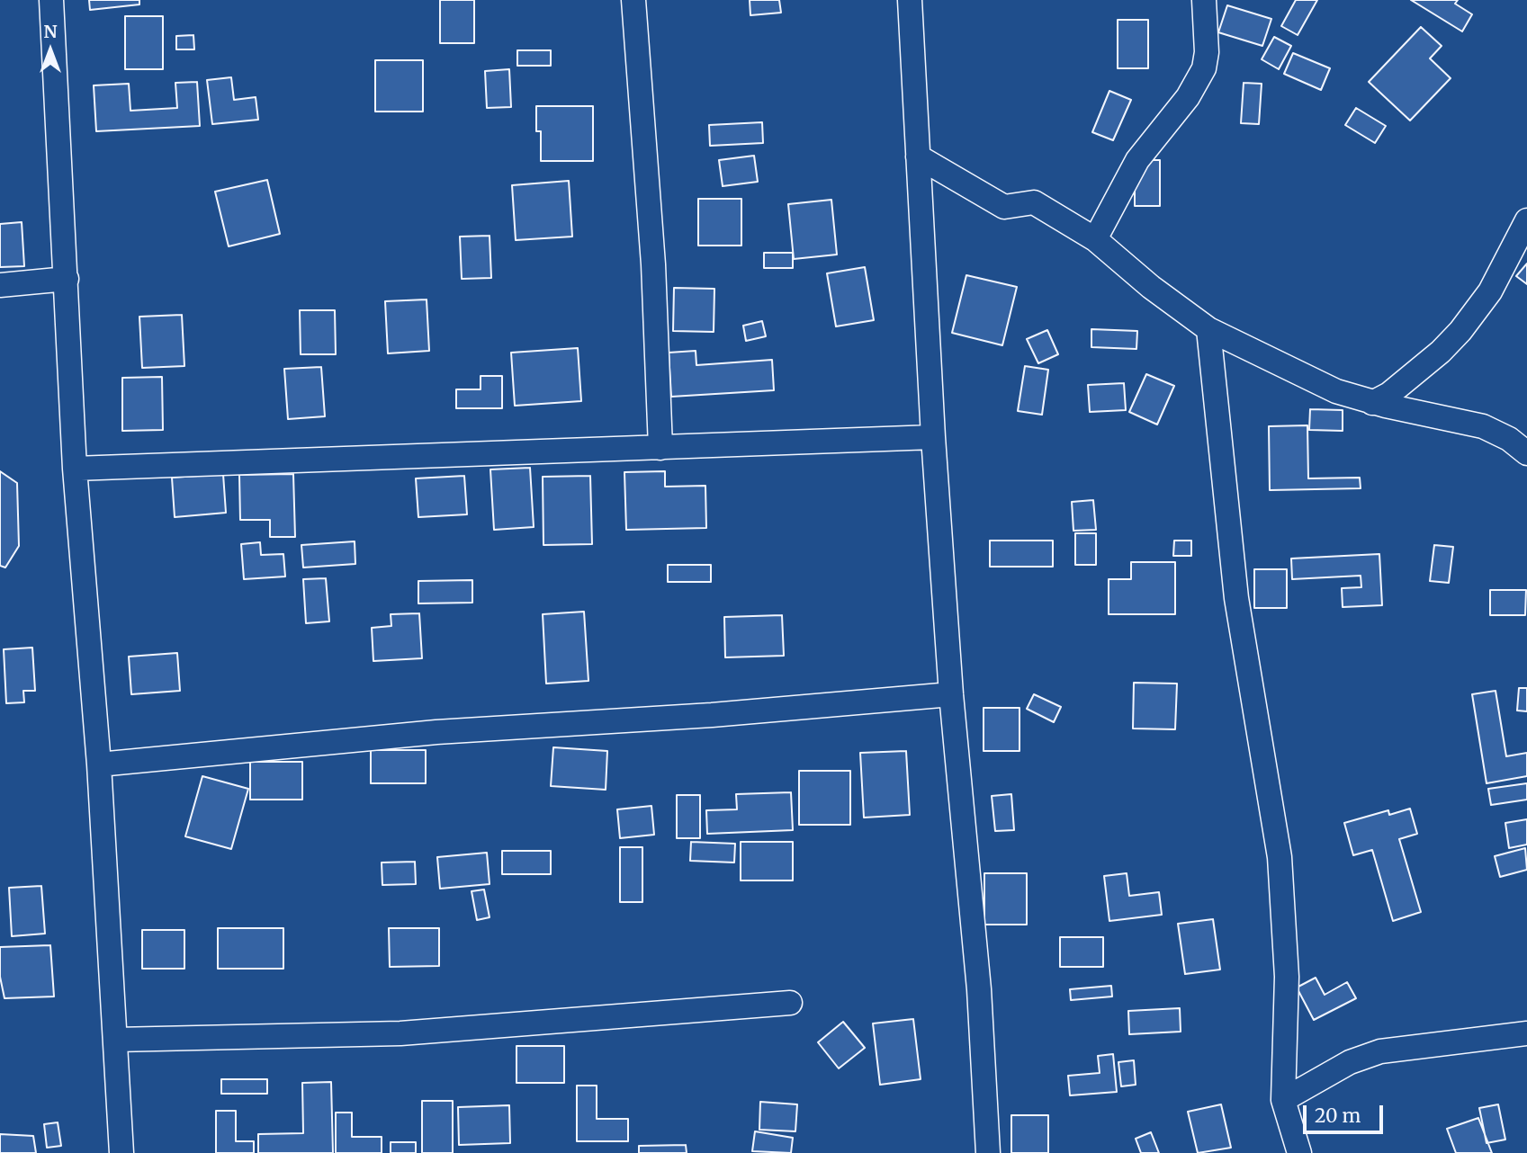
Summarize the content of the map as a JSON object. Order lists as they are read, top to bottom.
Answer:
{
  "scale_bar": "20 m",
  "north": "top"
}
